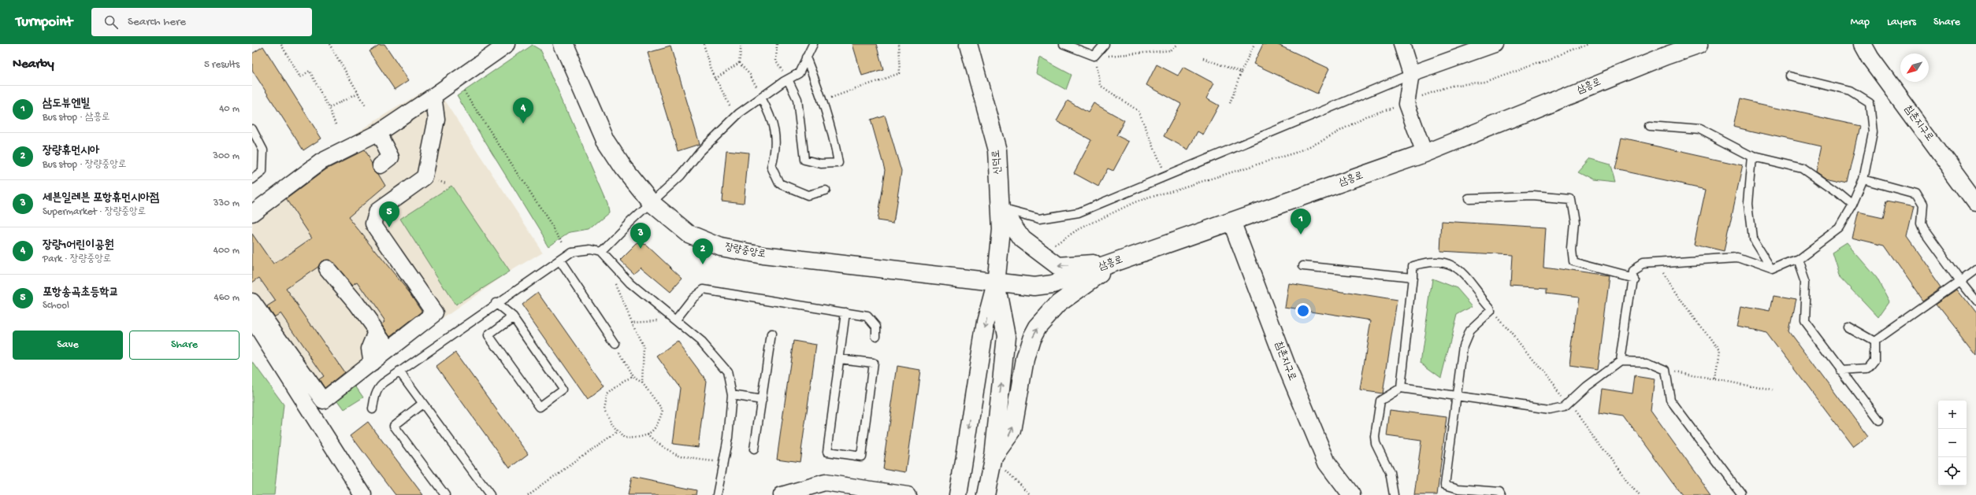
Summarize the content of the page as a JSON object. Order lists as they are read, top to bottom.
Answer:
{
  "streets": {
    "main road": [
      "삼흥로",
      "침촌지구로",
      "신덕로",
      "장량중앙로"
    ]
  },
  "crossings": [
    ["삼흥로", "침촌지구로"],
    ["삼흥로", "신덕로"],
    ["삼흥로", "장량중앙로"],
    ["신덕로", "장량중앙로"]
  ],
  "north": "bottom left",
  "page": {
    "header": "Turnpoint",
    "search": "Search here",
    "nav": ["Map", "Layers", "Share"],
    "heading": ["Nearby", "5 results"],
    "list": [
      {
        "mark": "1",
        "name": "삼도뷰엔빌",
        "note": "Bus stop · 삼흥로",
        "value": "40 m"
      },
      {
        "mark": "2",
        "name": "장량휴먼시아",
        "note": "Bus stop · 장량중앙로",
        "value": "300 m"
      },
      {
        "mark": "3",
        "name": "세븐일레븐 포항휴먼시아점",
        "note": "Supermarket · 장량중앙로",
        "value": "330 m"
      },
      {
        "mark": "4",
        "name": "장량1어린이공원",
        "note": "Park · 장량중앙로",
        "value": "400 m"
      },
      {
        "mark": "5",
        "name": "포항송곡초등학교",
        "note": "School",
        "value": "460 m"
      }
    ],
    "pins": [
      "4",
      "5",
      "1",
      "3",
      "2"
    ],
    "buttons": ["Save", "Share"],
    "map_buttons": ["+", "−"]
  }
}
